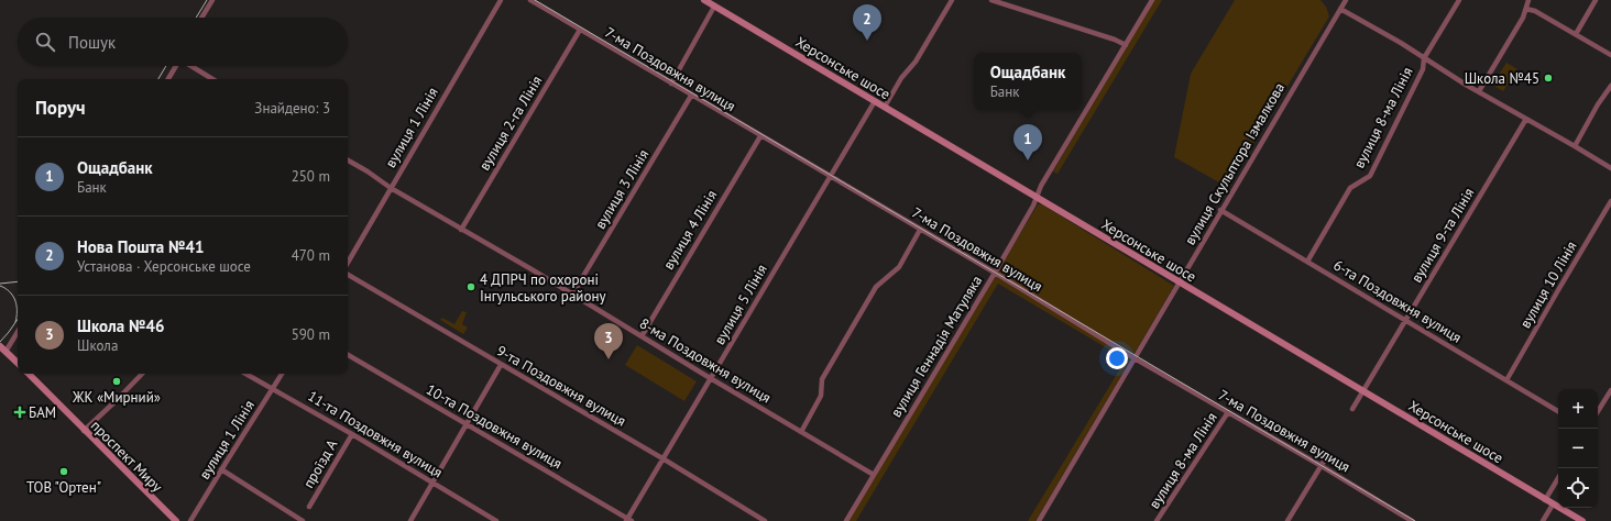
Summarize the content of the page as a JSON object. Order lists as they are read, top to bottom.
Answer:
{
  "streets": {
    "main road": ["Херсонське шосе", "проспект Миру"],
    "street": [
      "7-ма Поздовжня вулиця",
      "вулиця 8-ма Лінія",
      "вулиця 2-га Лінія",
      "вулиця 1 Лінія",
      "вулиця Скульптора Ізмалкова",
      "вулиця 3 Лінія",
      "вулиця 4 Лінія",
      "вулиця 9-та Лінія",
      "вулиця 10 Лінія",
      "6-та Поздовжня вулиця",
      "вулиця 5 Лінія",
      "вулиця Геннадія Матуляка",
      "8-ма Поздовжня вулиця",
      "9-та Поздовжня вулиця",
      "10-та Поздовжня вулиця",
      "11-та Поздовжня вулиця",
      "проїзд А"
    ]
  },
  "crossings": [
    ["Херсонське шосе", "вулиця Скульптора Ізмалкова"],
    ["Херсонське шосе", "вулиця 9-та Лінія"],
    ["Херсонське шосе", "вулиця 5 Лінія"],
    ["Херсонське шосе", "вулиця Геннадія Матуляка"],
    ["7-ма Поздовжня вулиця", "вулиця 8-ма Лінія"],
    ["7-ма Поздовжня вулиця", "вулиця 2-га Лінія"],
    ["7-ма Поздовжня вулиця", "вулиця Скульптора Ізмалкова"],
    ["7-ма Поздовжня вулиця", "вулиця 3 Лінія"],
    ["7-ма Поздовжня вулиця", "вулиця 4 Лінія"],
    ["7-ма Поздовжня вулиця", "вулиця 5 Лінія"],
    ["7-ма Поздовжня вулиця", "вулиця Геннадія Матуляка"],
    ["вулиця 8-ма Лінія", "6-та Поздовжня вулиця"],
    ["вулиця 2-га Лінія", "8-ма Поздовжня вулиця"],
    ["вулиця 1 Лінія", "8-ма Поздовжня вулиця"],
    ["вулиця 1 Лінія", "11-та Поздовжня вулиця"],
    ["вулиця Скульптора Ізмалкова", "6-та Поздовжня вулиця"],
    ["вулиця 3 Лінія", "8-ма Поздовжня вулиця"],
    ["вулиця 4 Лінія", "8-ма Поздовжня вулиця"],
    ["вулиця 9-та Лінія", "6-та Поздовжня вулиця"],
    ["вулиця 10 Лінія", "6-та Поздовжня вулиця"],
    ["вулиця 5 Лінія", "8-ма Поздовжня вулиця"],
    ["вулиця 5 Лінія", "9-та Поздовжня вулиця"],
    ["вулиця 5 Лінія", "10-та Поздовжня вулиця"],
    ["вулиця Геннадія Матуляка", "8-ма Поздовжня вулиця"],
    ["11-та Поздовжня вулиця", "проїзд А"]
  ],
  "places": {
    "other": [
      "Школа №45",
      "4 ДПРЧ по охороні Інгульського району",
      "ЖК «Мирний»",
      "ТОВ \"Ортен\""
    ],
    "health": ["БАМ"]
  },
  "page": {
    "pins": ["2", "1", "3"],
    "search": "Пошук",
    "popup": ["Ощадбанк", "Банк"],
    "heading": ["Поруч", "Знайдено: 3"],
    "list": [
      {
        "mark": "1",
        "name": "Ощадбанк",
        "note": "Банк",
        "value": "250 m"
      },
      {
        "mark": "2",
        "name": "Нова Пошта №41",
        "note": "Установа · Херсонське шосе",
        "value": "470 m"
      },
      {
        "mark": "3",
        "name": "Школа №46",
        "note": "Школа",
        "value": "590 m"
      }
    ],
    "map_buttons": ["+", "−"]
  }
}
